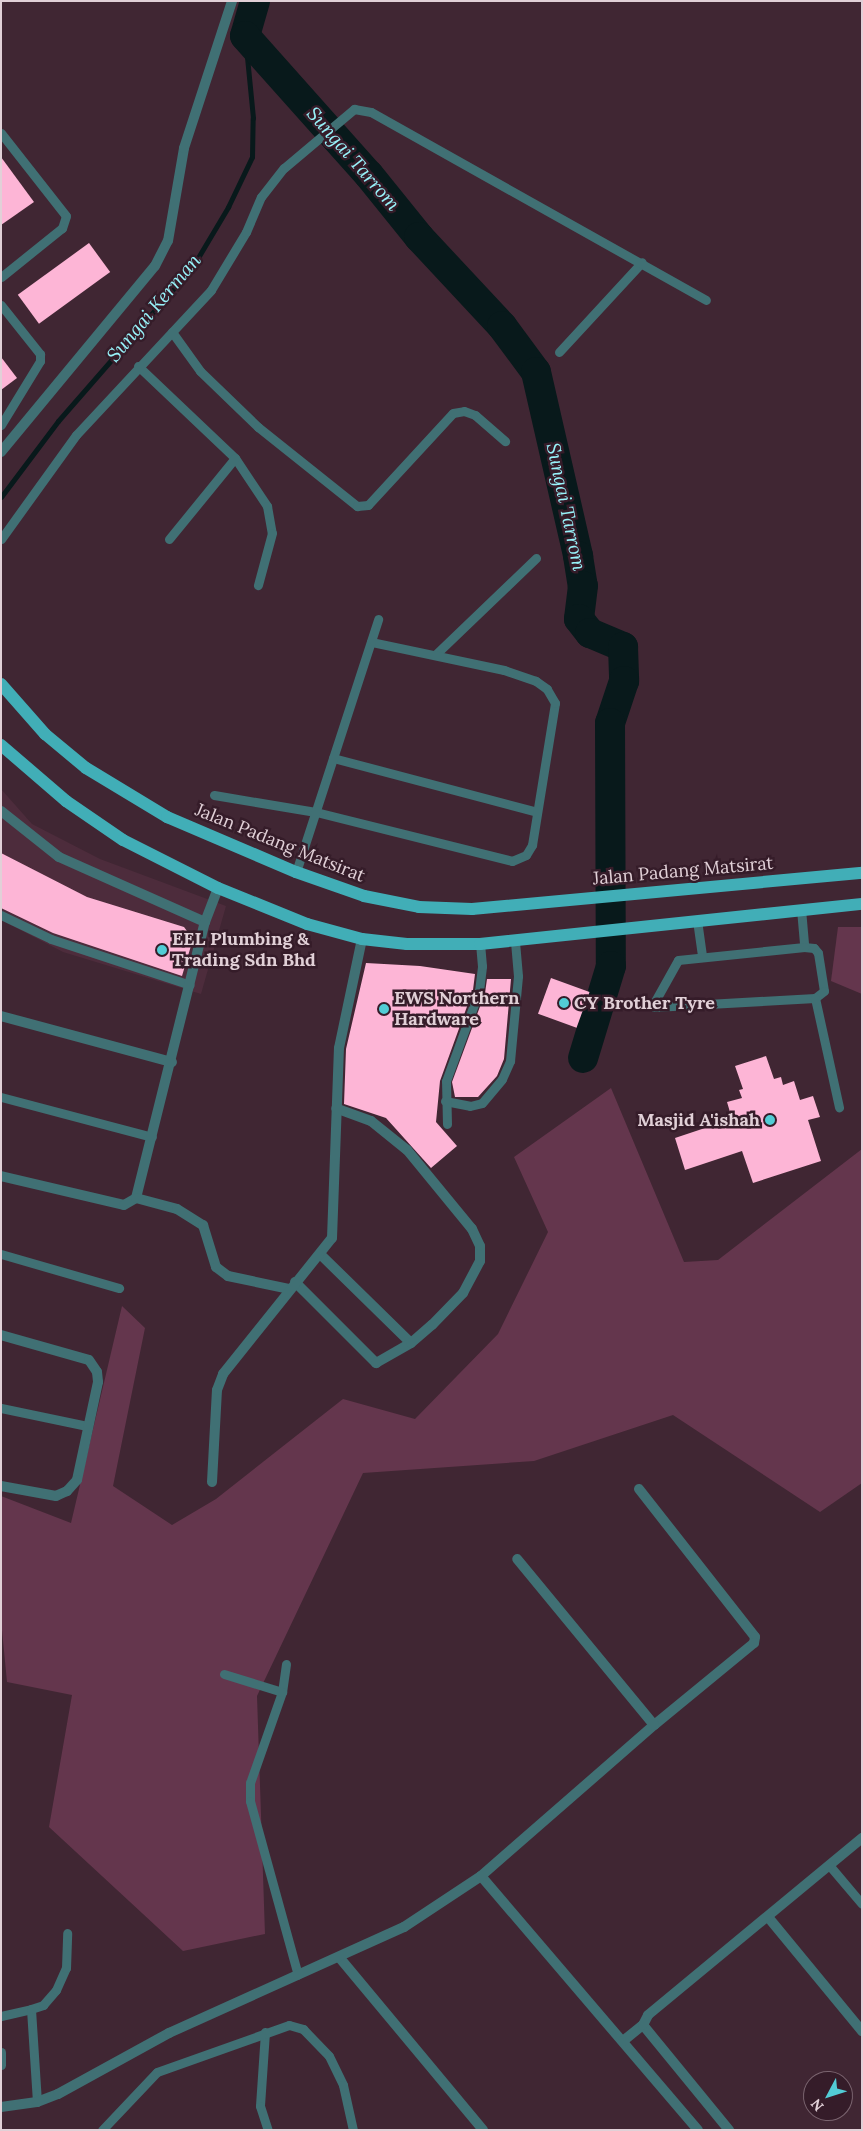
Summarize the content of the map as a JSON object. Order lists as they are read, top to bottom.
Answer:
{
  "streets": {
    "main road": ["Jalan Padang Matsirat"]
  },
  "water": ["Sungai Tarrom", "Sungai Kerman"],
  "places": [
    "EEL Plumbing & Trading Sdn Bhd",
    "CY Brother Tyre",
    "EWS Northern Hardware",
    "Masjid A'ishah"
  ],
  "north": "bottom left"
}
